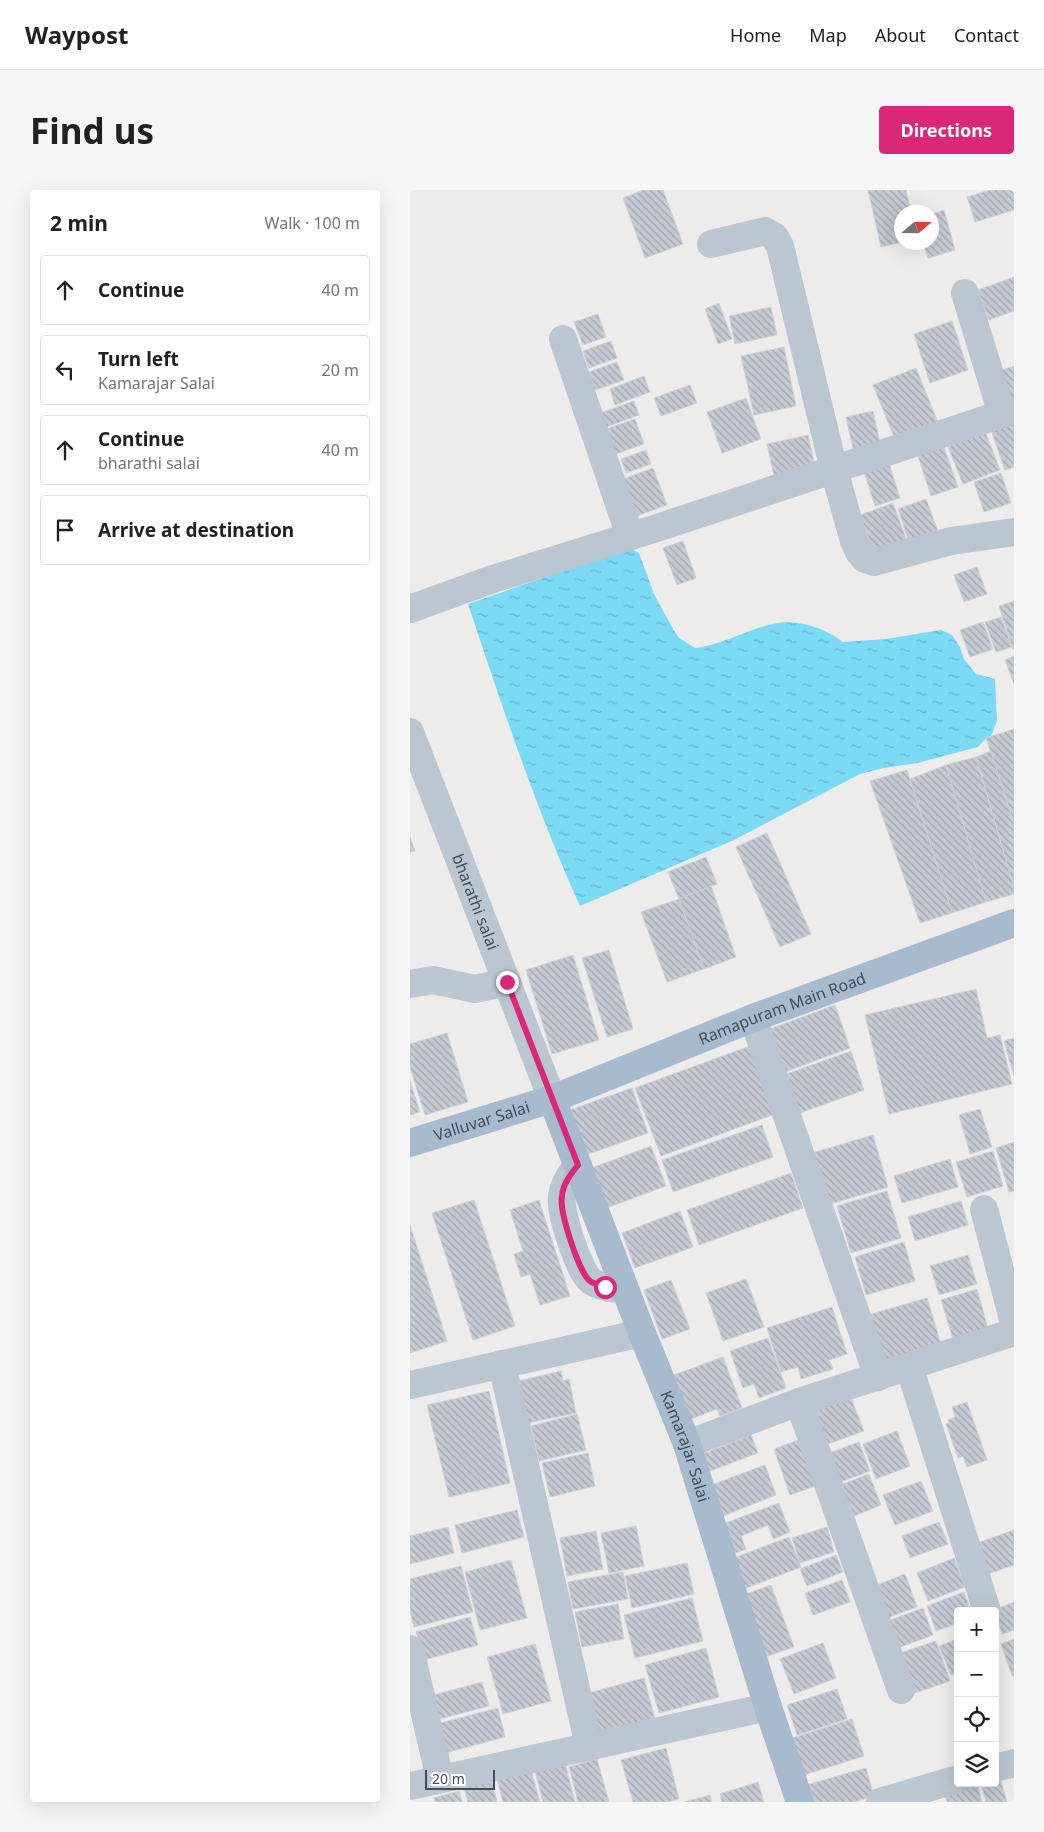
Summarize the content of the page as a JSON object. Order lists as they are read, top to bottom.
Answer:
{
  "streets": {
    "main road": ["Ramapuram Main Road", "Valluvar Salai", "Kamarajar Salai"],
    "street": ["bharathi salai"]
  },
  "crossings": [
    ["bharathi salai", "Ramapuram Main Road"],
    ["bharathi salai", "Valluvar Salai"],
    ["bharathi salai", "Kamarajar Salai"],
    ["Ramapuram Main Road", "Valluvar Salai"],
    ["Ramapuram Main Road", "Kamarajar Salai"],
    ["Valluvar Salai", "Kamarajar Salai"]
  ],
  "scale_bar": "20 m",
  "north": "right",
  "page": {
    "header": "Waypost",
    "nav": [
      "Home",
      "Map",
      "About",
      "Contact"
    ],
    "buttons": "Directions",
    "title": "Find us",
    "heading": ["2 min", "Walk · 100 m"],
    "list": [
      ["Continue", "40 m"],
      ["Turn left", "Kamarajar Salai", "20 m"],
      ["Continue", "bharathi salai", "40 m"],
      "Arrive at destination"
    ],
    "map_buttons": ["+", "−"],
    "scale": "20 m"
  }
}
